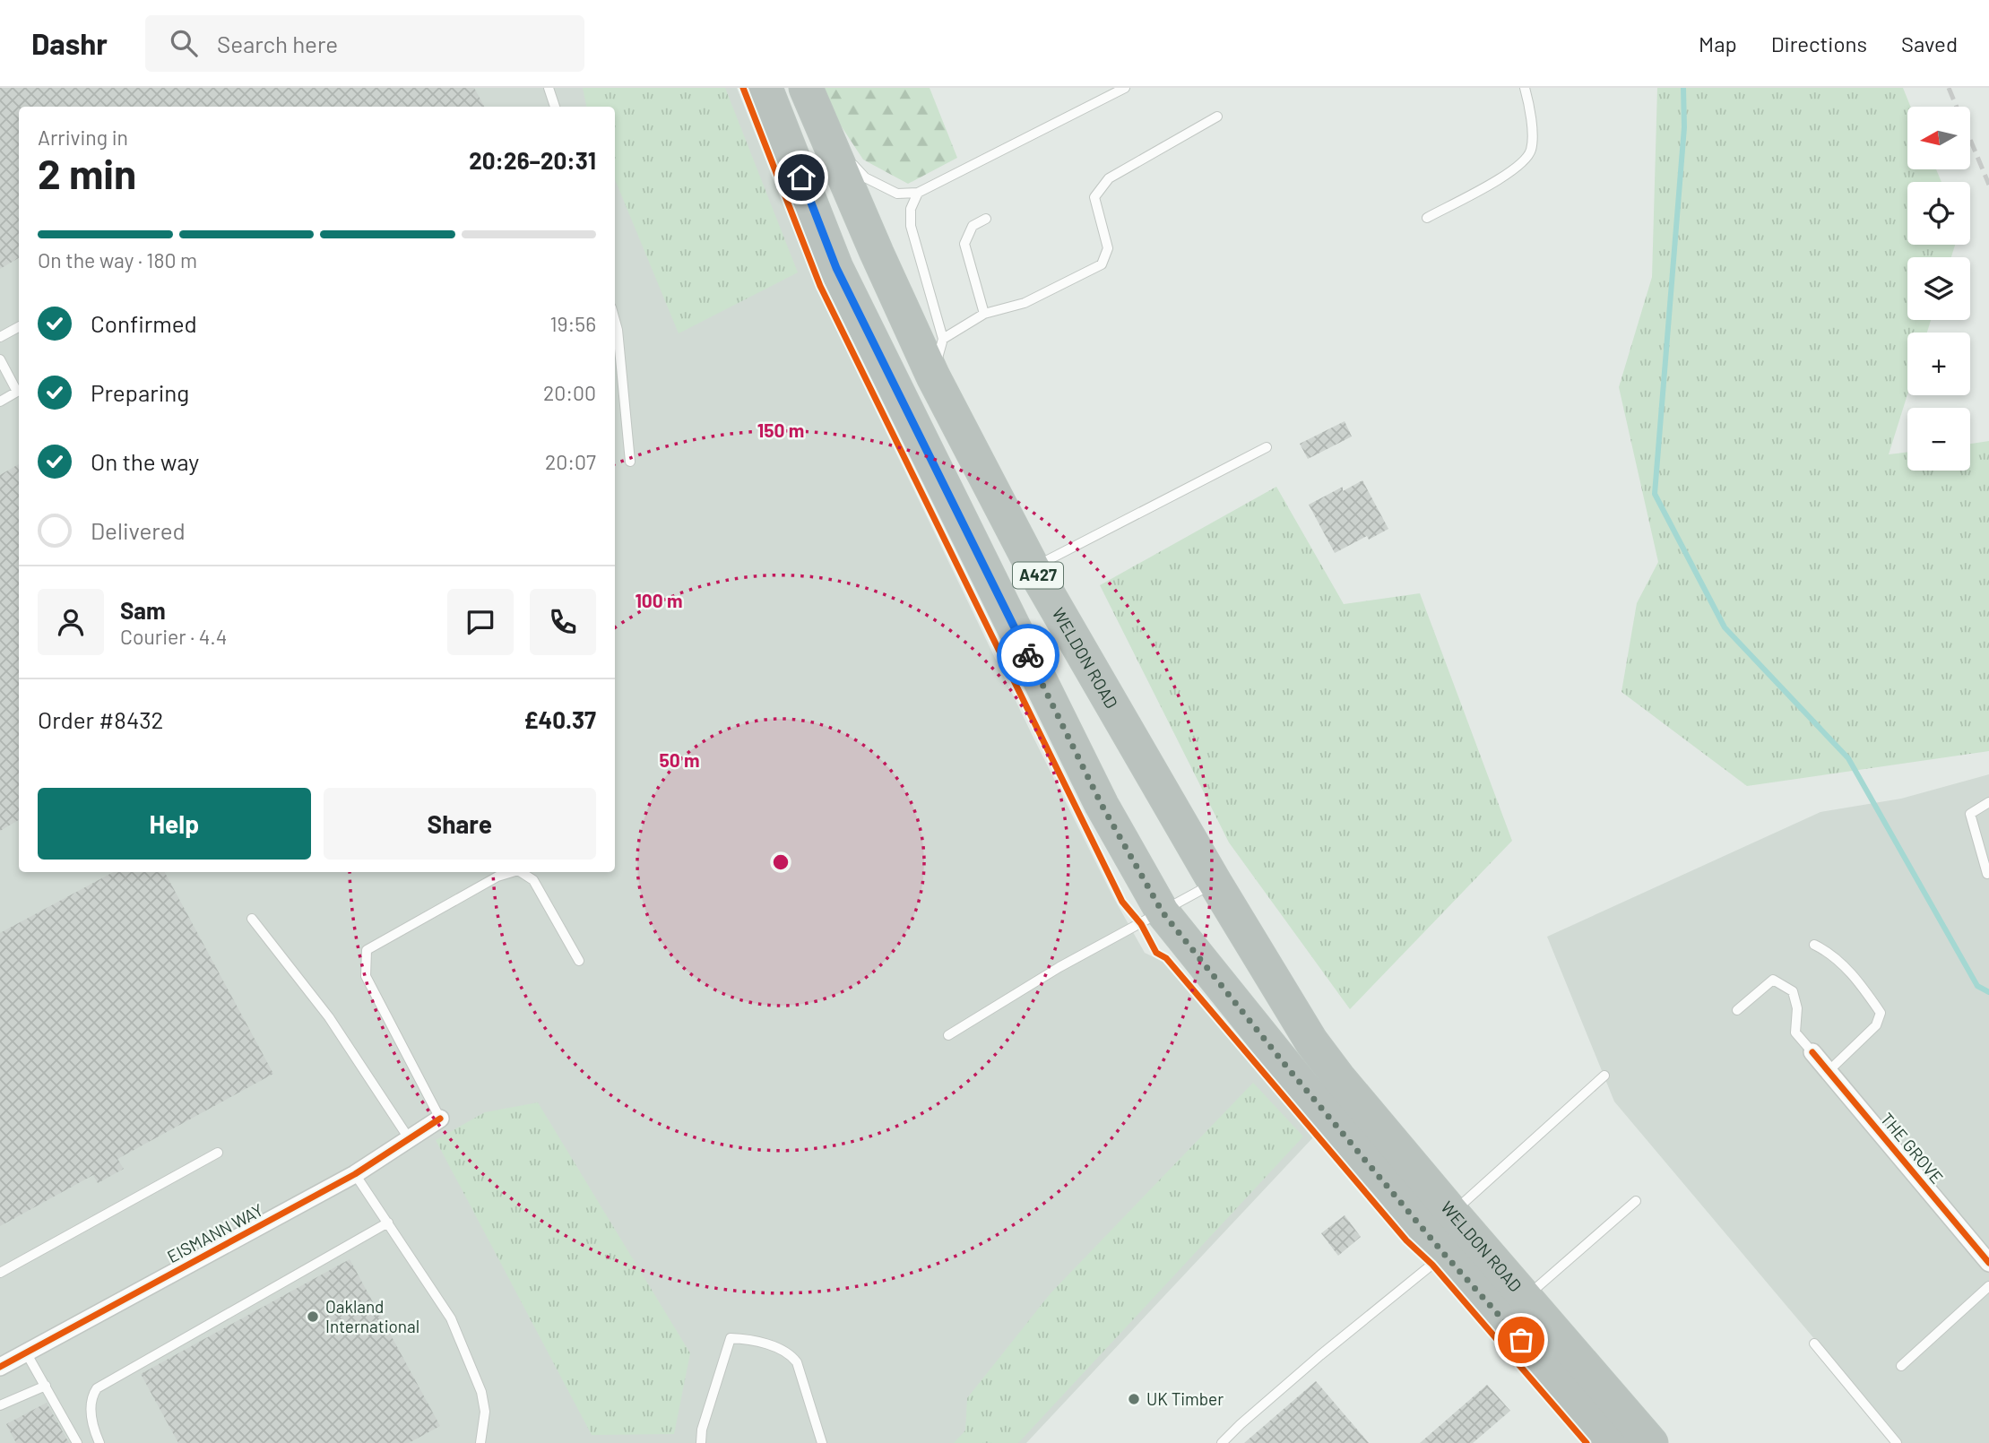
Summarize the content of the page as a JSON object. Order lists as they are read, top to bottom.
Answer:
{
  "streets": {
    "highway": ["A427", "WELDON ROAD"],
    "street": ["THE GROVE", "EISMANN WAY"]
  },
  "crossings": [
    ["A427", "WELDON ROAD"]
  ],
  "places": ["Oakland International", "UK Timber"],
  "north": "left",
  "page": {
    "header": "Dashr",
    "search": "Search here",
    "nav": ["Map", "Directions", "Saved"],
    "map_buttons": ["+", "−"],
    "heading": ["2 min", "Arriving in", "20:26–20:31"],
    "panel": [
      "Sam",
      "Courier · 4.4",
      "Order #8432",
      "£40.37"
    ],
    "bar": "On the way · 180 m",
    "list": [
      ["Confirmed", "19:56"],
      ["Preparing", "20:00"],
      ["On the way", "20:07"],
      "Delivered"
    ],
    "buttons": ["Help", "Share"]
  },
  "rings": ["150 m", "100 m", "50 m"]
}
